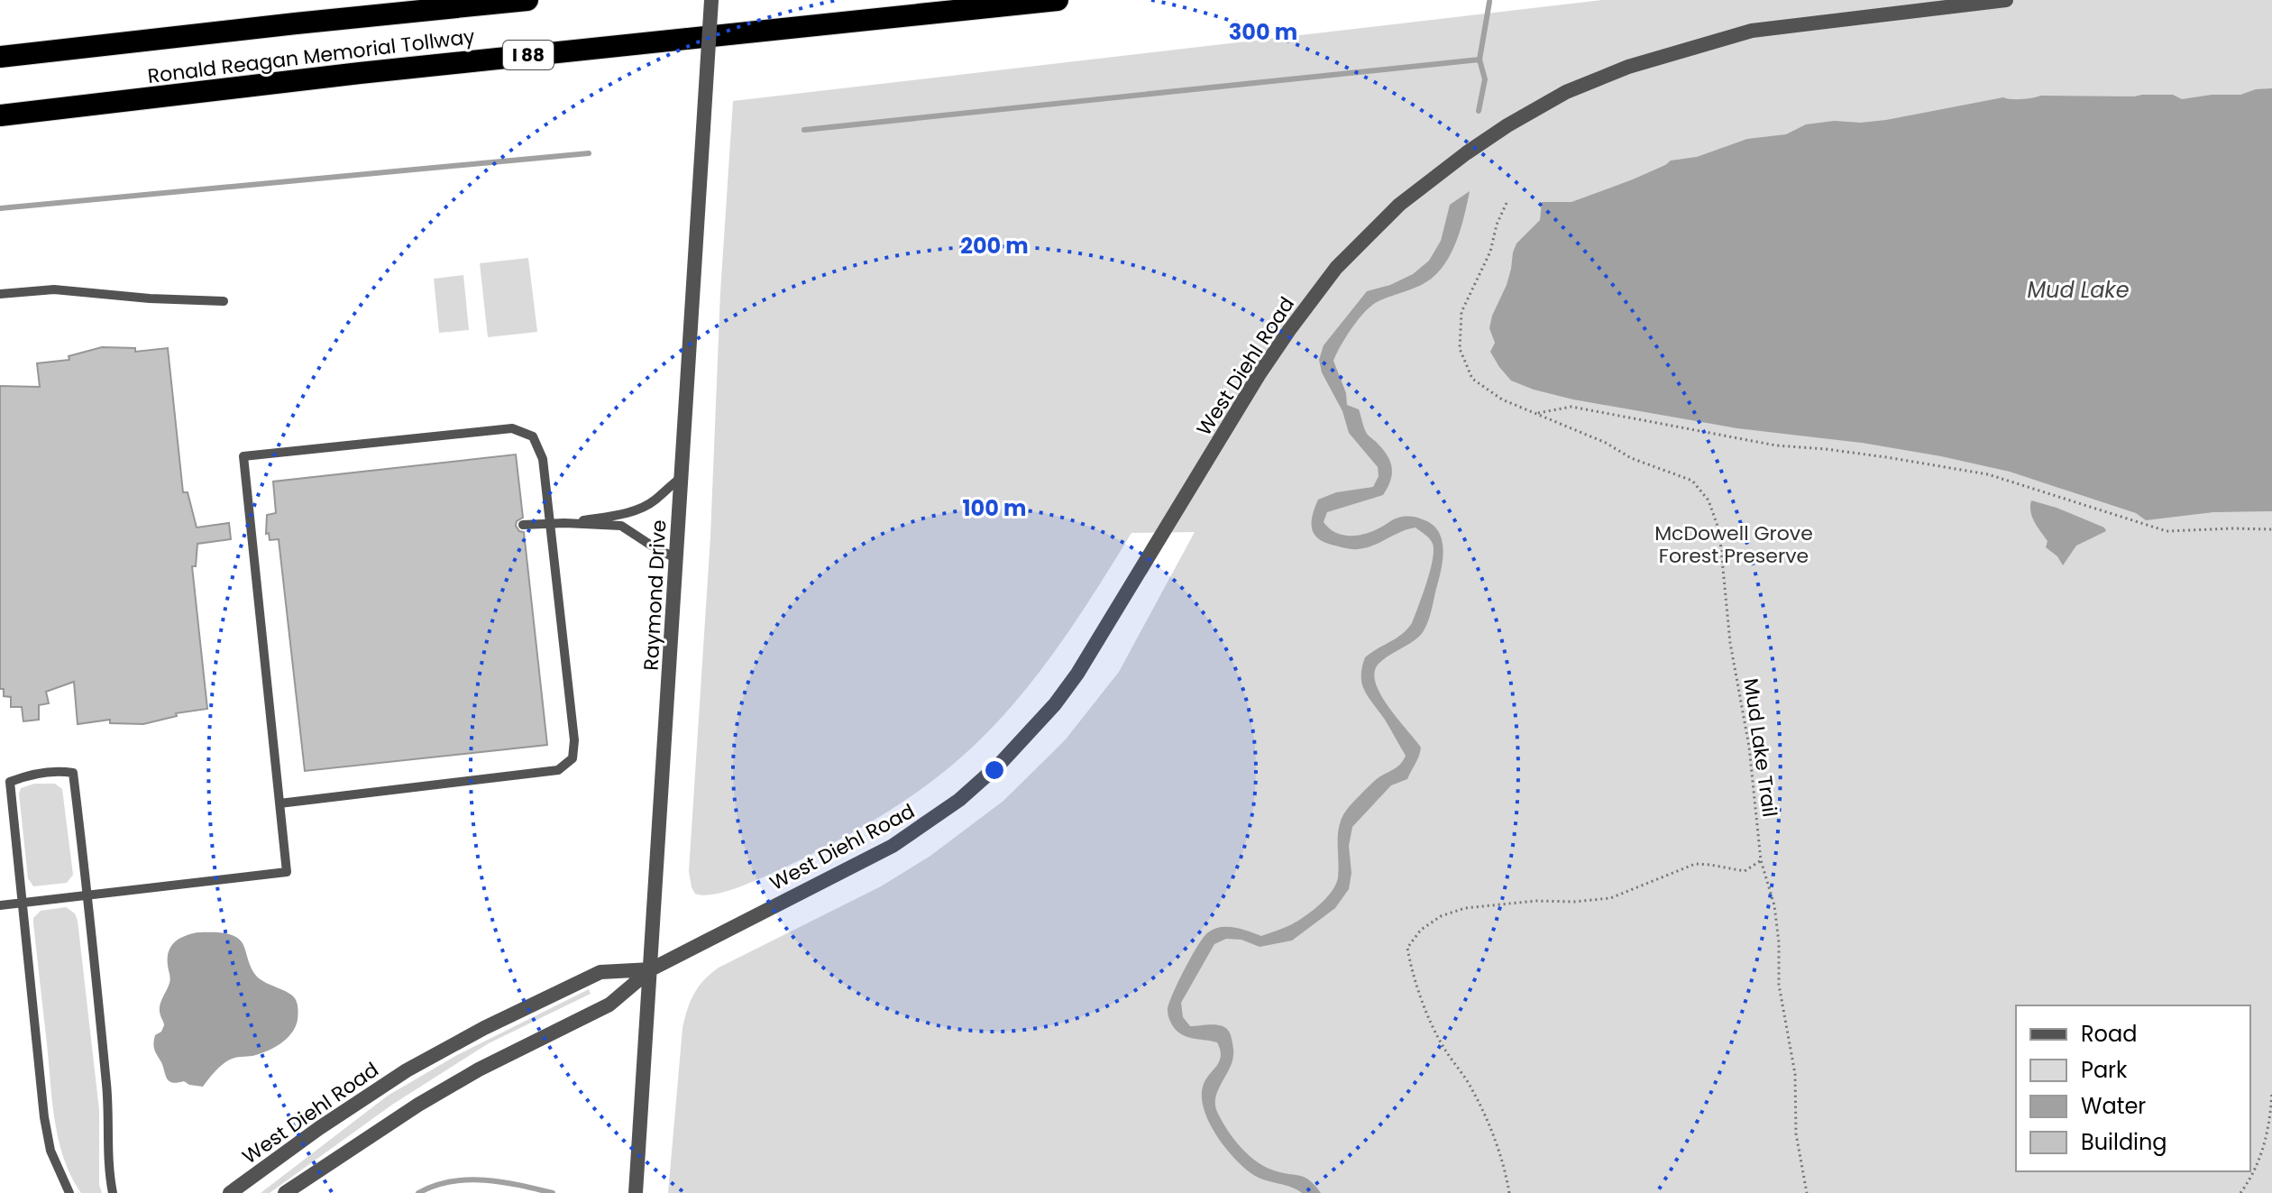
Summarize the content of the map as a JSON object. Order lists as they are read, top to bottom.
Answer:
{
  "streets": {
    "highway": ["I 88", "Ronald Reagan Memorial Tollway"],
    "street": ["West Diehl Road", "Raymond Drive"],
    "path": ["Mud Lake Trail"]
  },
  "crossings": [
    ["West Diehl Road", "Raymond Drive"]
  ],
  "water": ["Mud Lake"],
  "parks": ["McDowell Grove Forest Preserve"],
  "legend": [
    "Road",
    "Park",
    "Water",
    "Building"
  ],
  "rings": ["300 m", "200 m", "100 m"]
}
